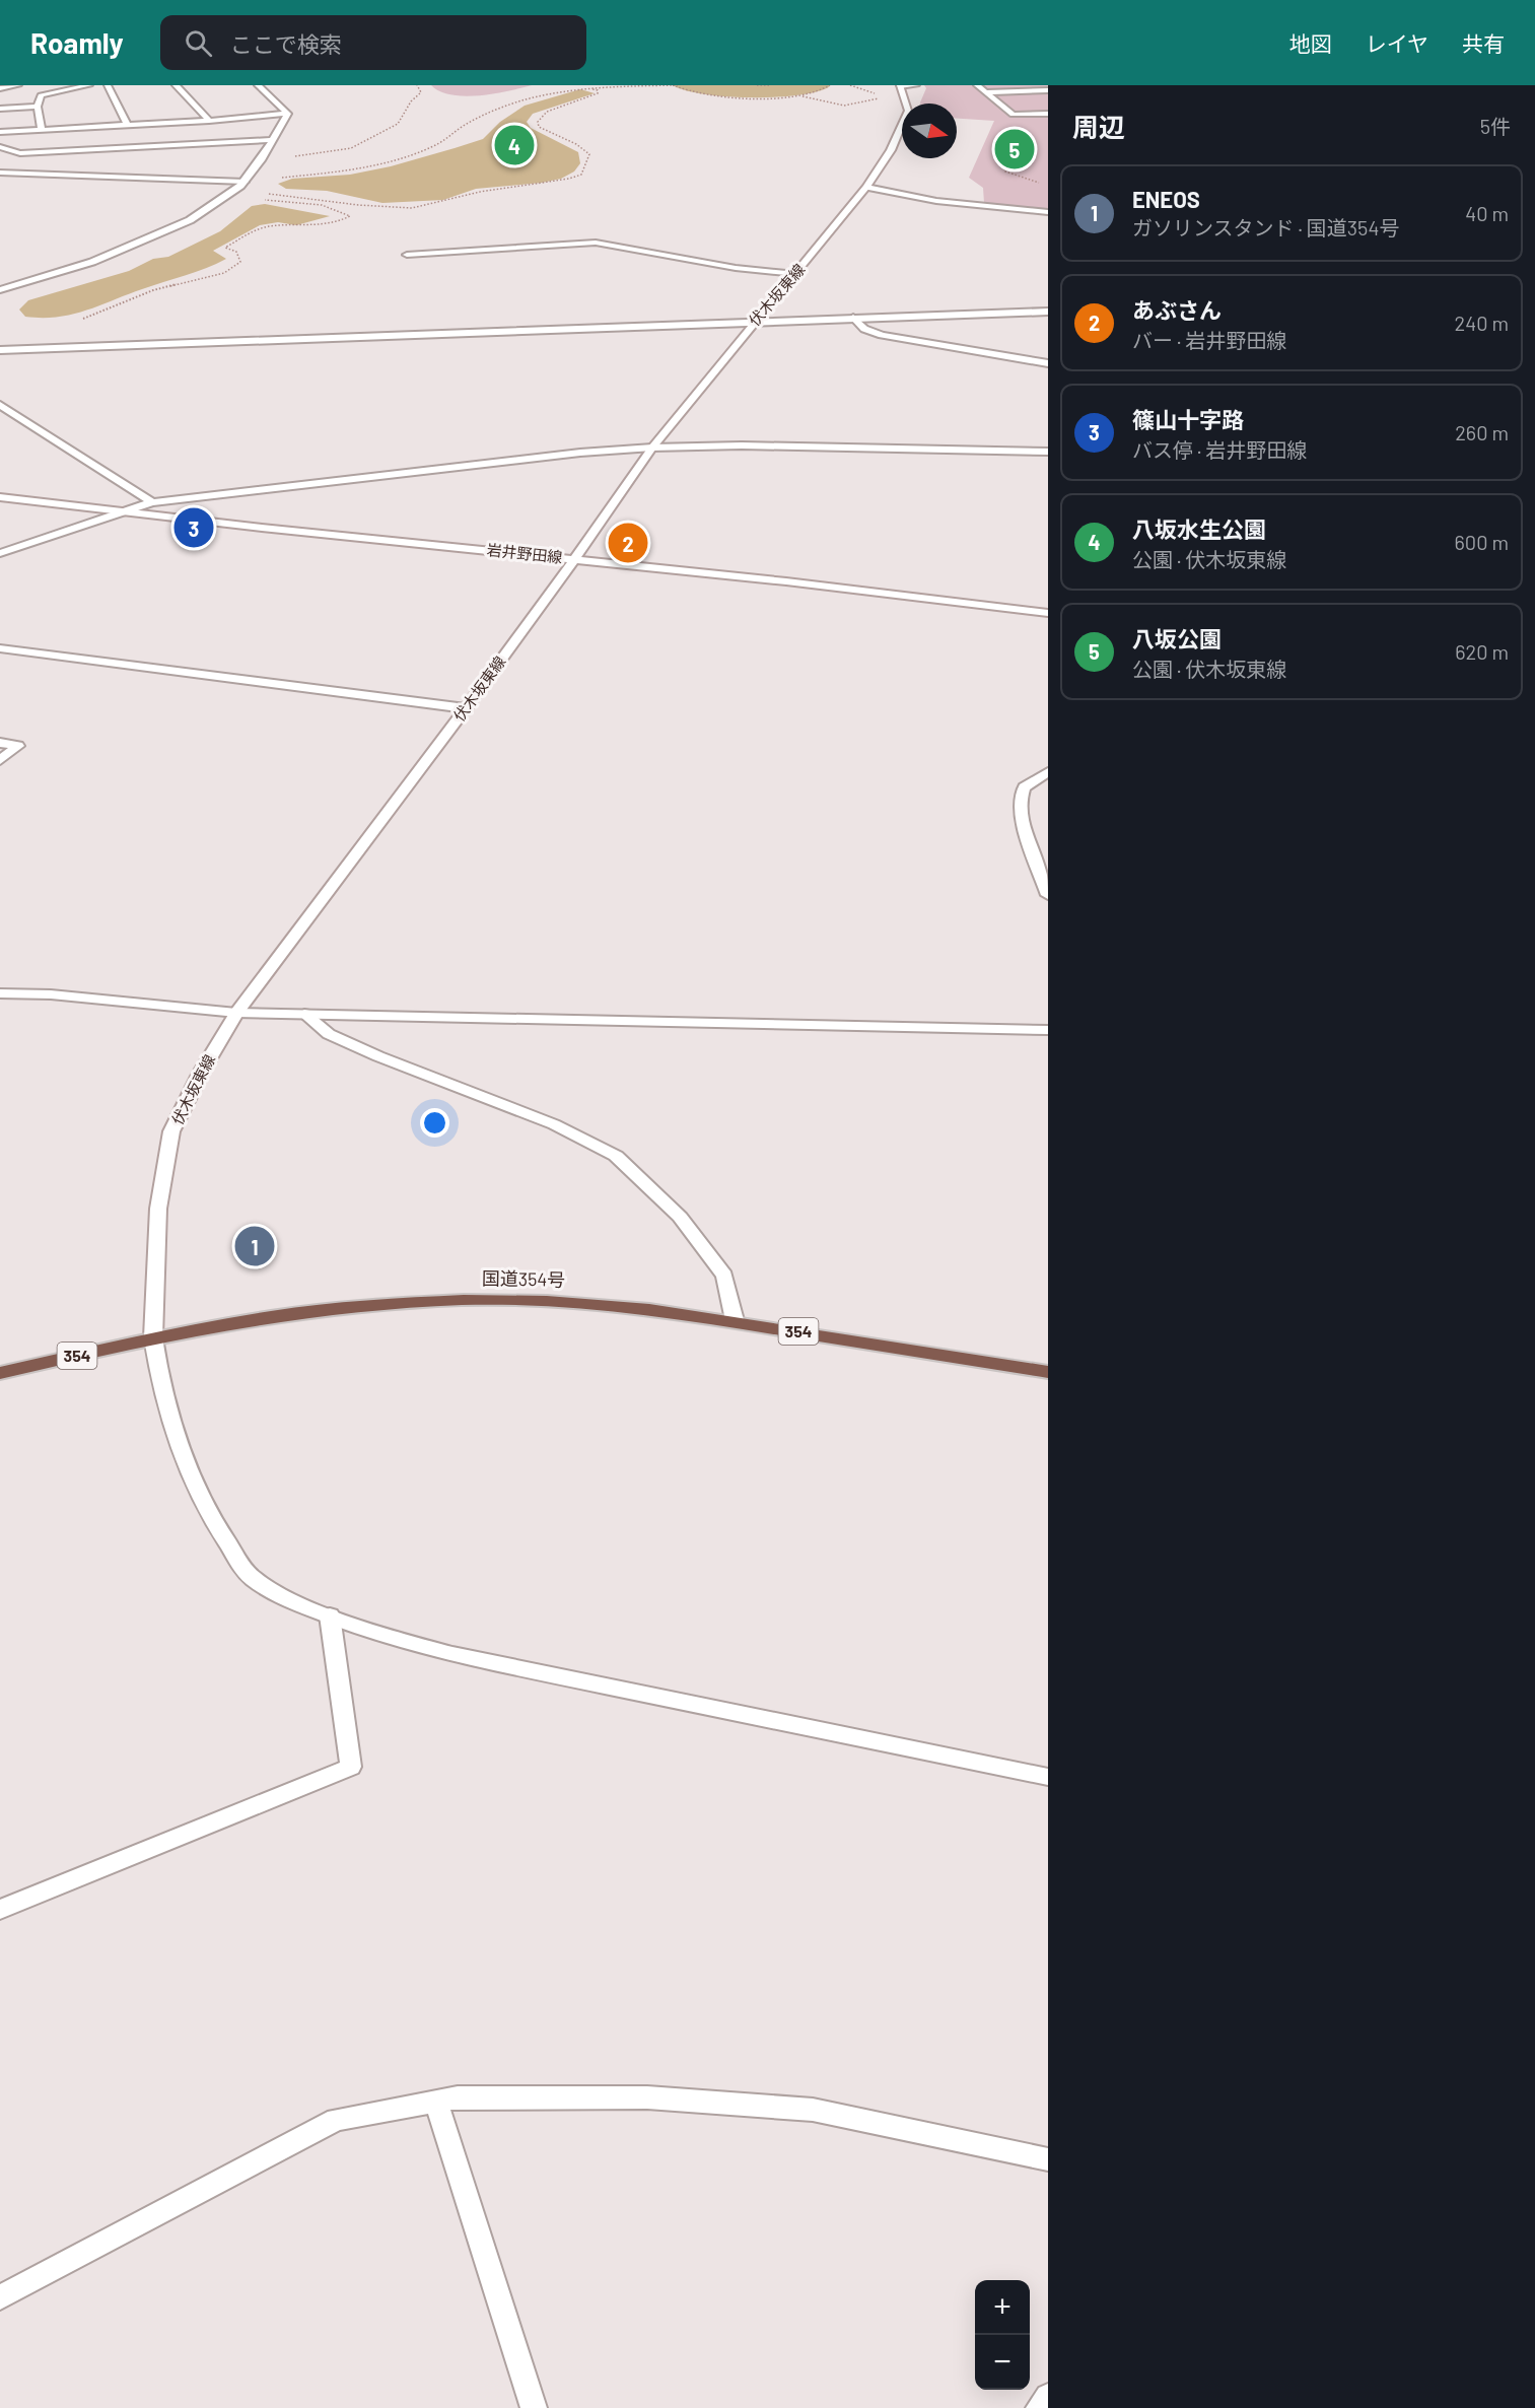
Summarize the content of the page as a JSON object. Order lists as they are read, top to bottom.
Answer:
{
  "streets": {
    "highway": ["国道354号", "354"],
    "street": ["伏木坂東線", "岩井野田線"]
  },
  "crossings": [
    ["伏木坂東線", "岩井野田線"],
    ["伏木坂東線", "国道354号"]
  ],
  "north": "right",
  "page": {
    "header": "Roamly",
    "search": "ここで検索",
    "nav": ["地図", "レイヤ", "共有"],
    "heading": ["周辺", "5件"],
    "pins": [
      "4",
      "5",
      "3",
      "2",
      "1"
    ],
    "list": [
      {
        "mark": "1",
        "name": "ENEOS",
        "note": "ガソリンスタンド · 国道354号",
        "value": "40 m"
      },
      {
        "mark": "2",
        "name": "あぶさん",
        "note": "バー · 岩井野田線",
        "value": "240 m"
      },
      {
        "mark": "3",
        "name": "篠山十字路",
        "note": "バス停 · 岩井野田線",
        "value": "260 m"
      },
      {
        "mark": "4",
        "name": "八坂水生公園",
        "note": "公園 · 伏木坂東線",
        "value": "600 m"
      },
      {
        "mark": "5",
        "name": "八坂公園",
        "note": "公園 · 伏木坂東線",
        "value": "620 m"
      }
    ],
    "map_buttons": ["+", "−"]
  }
}
